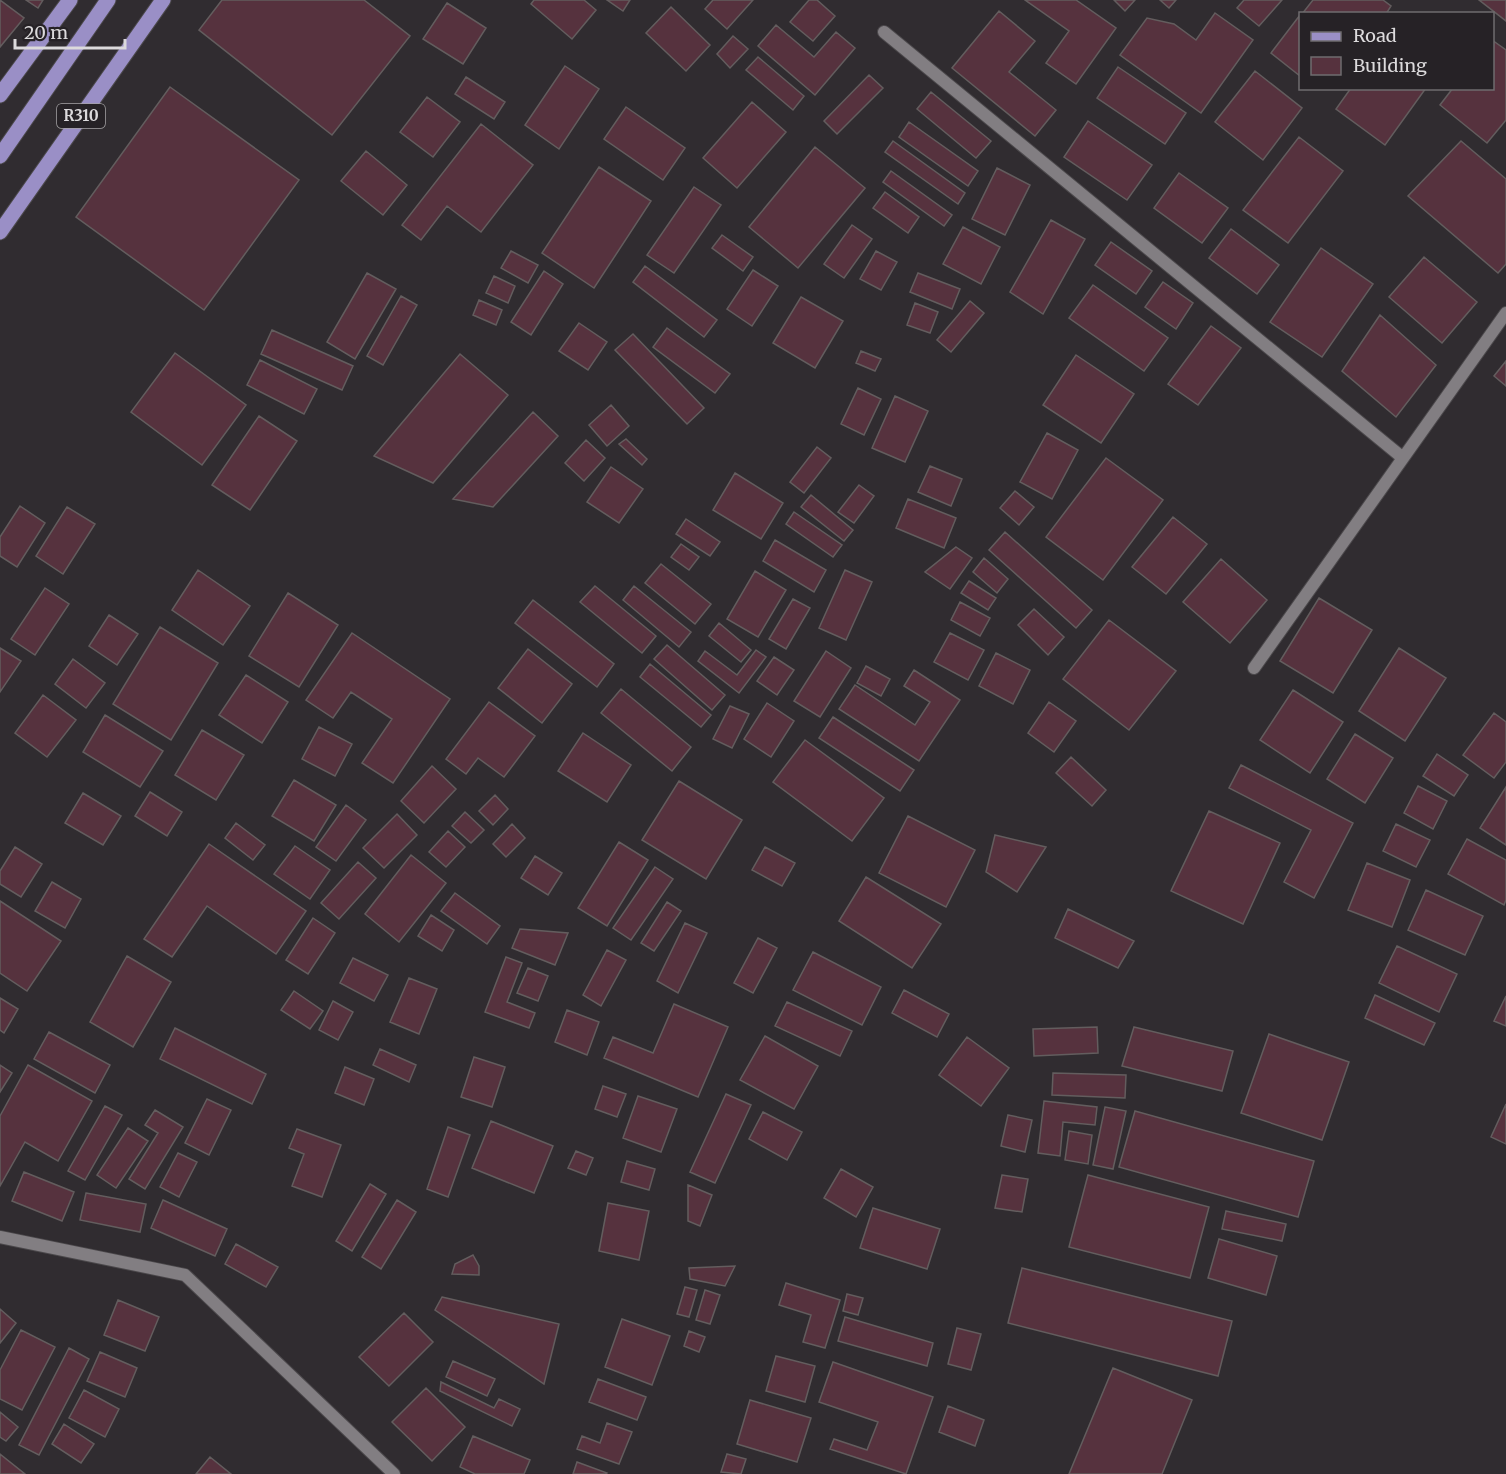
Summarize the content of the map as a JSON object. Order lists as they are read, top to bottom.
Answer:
{
  "streets": {
    "main road": ["R310"]
  },
  "legend": ["Road", "Building"],
  "scale_bar": "20 m"
}
